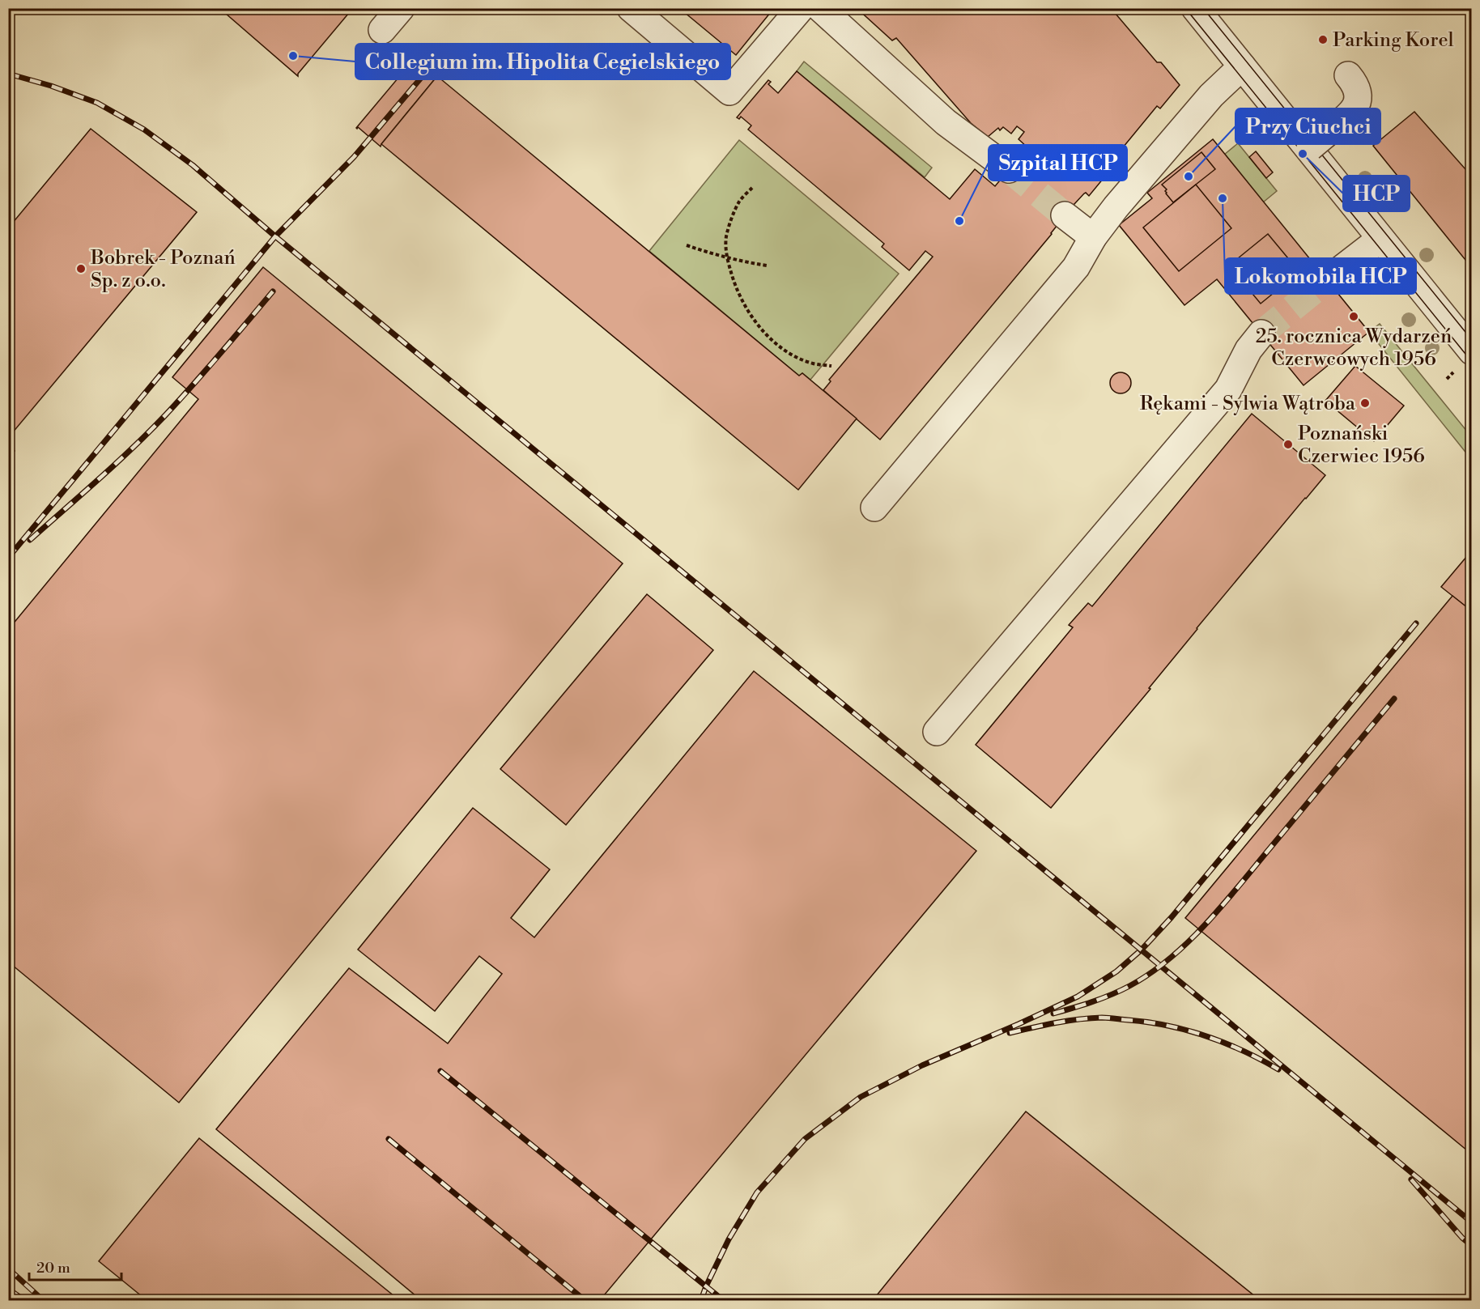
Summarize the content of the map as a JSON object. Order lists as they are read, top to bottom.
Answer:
{
  "places": [
    "Parking Korel",
    "Collegium im. Hipolita Cegielskiego",
    "HCP",
    "Przy Ciuchci",
    "Lokomobila HCP",
    "Szpital HCP",
    "Bobrek - Poznań Sp. z o.o.",
    "25. rocznica Wydarzeń Czerwcowych 1956",
    "Rękami - Sylwia Wątroba",
    "Poznański Czerwiec 1956"
  ],
  "scale_bar": "20 m"
}
